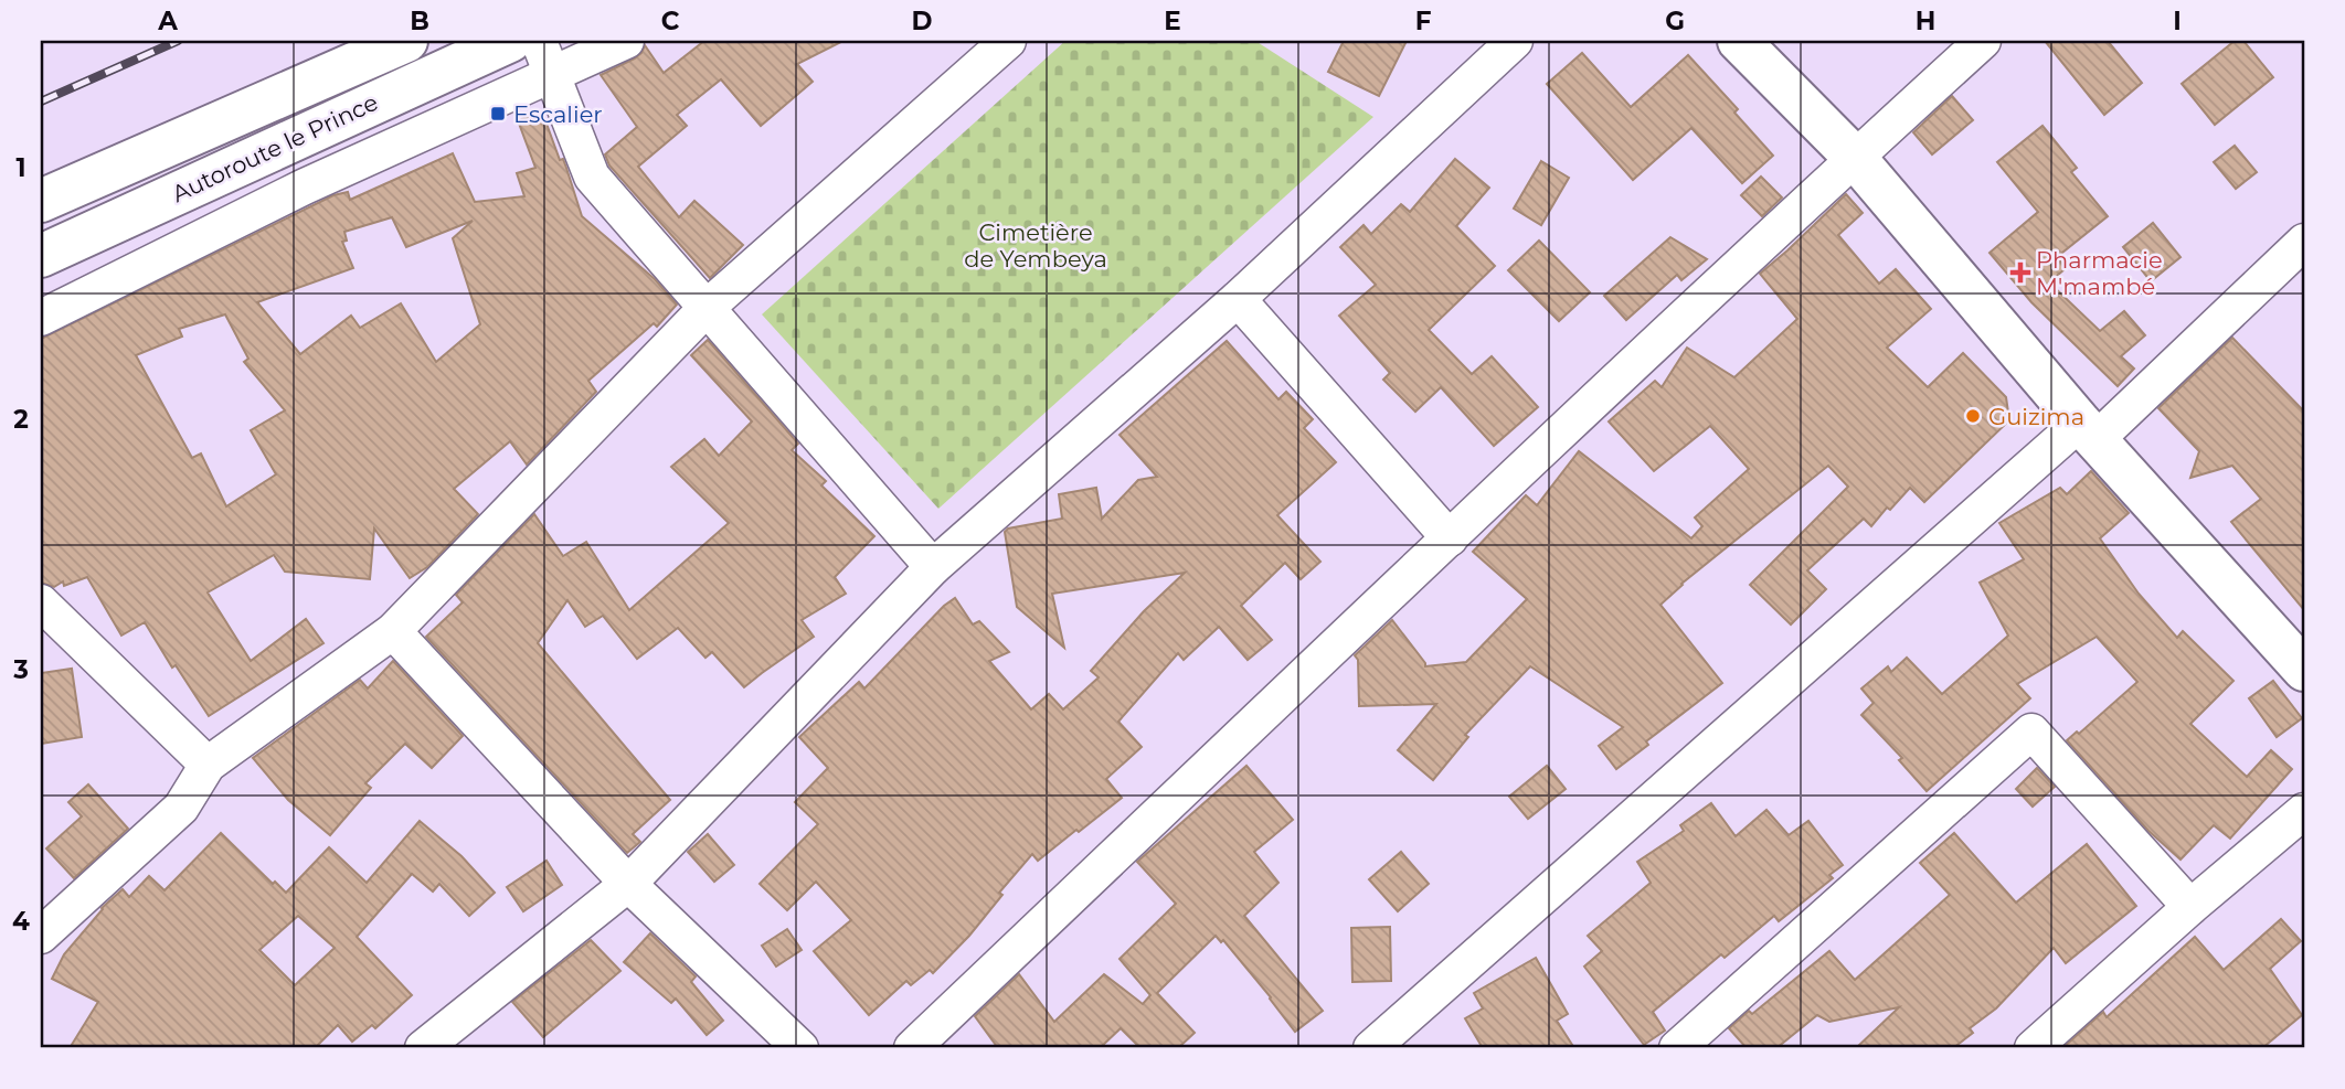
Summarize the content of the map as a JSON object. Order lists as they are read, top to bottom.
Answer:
{
  "streets": {
    "main road": ["Autoroute le Prince"]
  },
  "parks": ["Cimetière de Yembeya"],
  "places": {
    "transit": ["Escalier"],
    "health": ["Pharmacie M'mambé"],
    "other": ["Guizima"]
  },
  "grid": {
    "columns": [
      "A",
      "B",
      "C",
      "D",
      "E",
      "F",
      "G",
      "H",
      "I"
    ],
    "rows": [
      "1",
      "2",
      "3",
      "4"
    ]
  }
}
